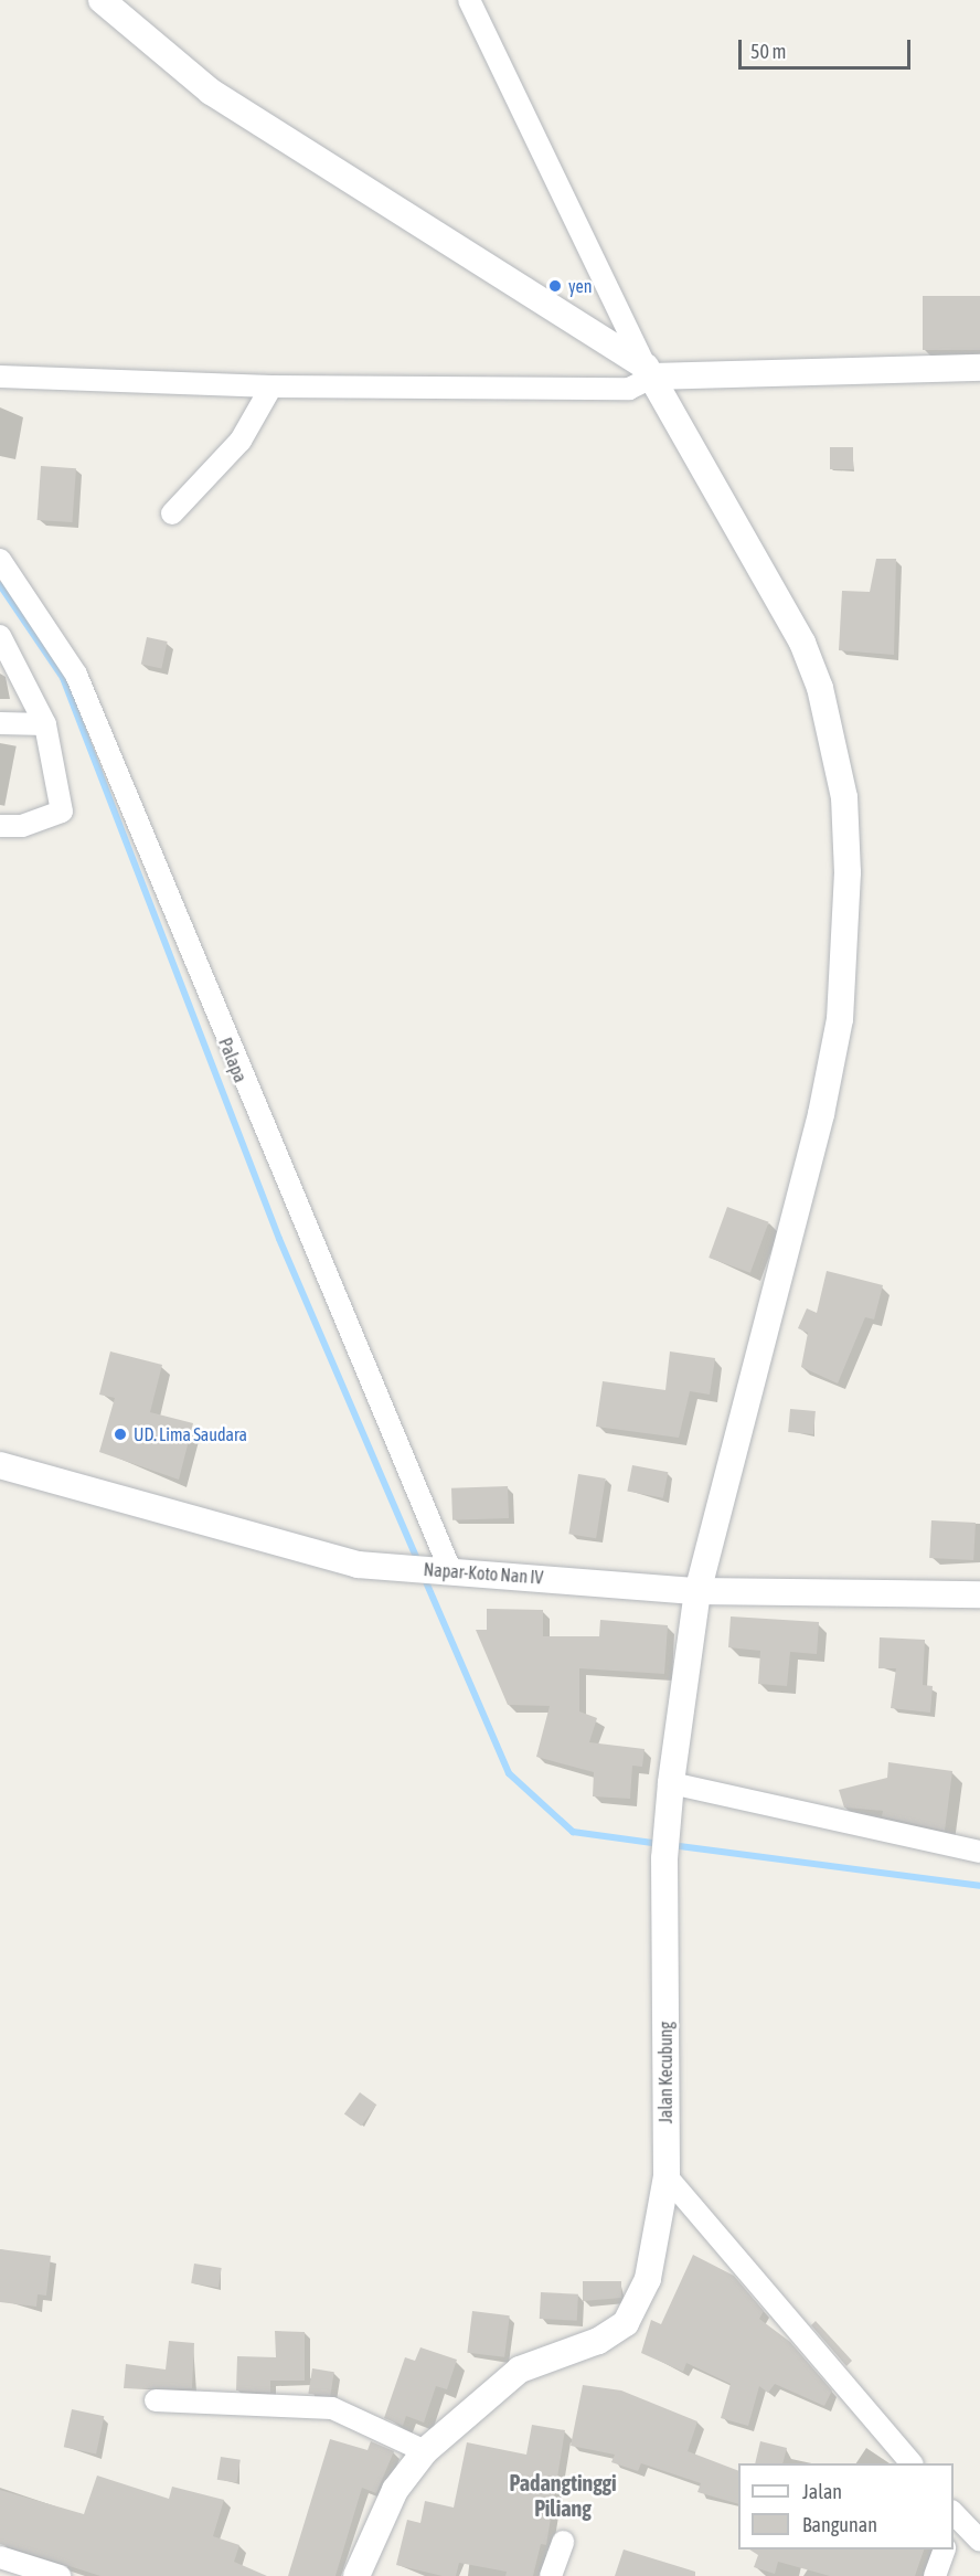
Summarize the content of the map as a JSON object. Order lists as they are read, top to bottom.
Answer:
{
  "streets": {
    "street": ["Palapa", "Napar-Koto Nan IV", "Jalan Kecubung"]
  },
  "crossings": [
    ["Palapa", "Napar-Koto Nan IV"],
    ["Napar-Koto Nan IV", "Jalan Kecubung"]
  ],
  "districts": ["Padangtinggi Piliang"],
  "places": ["yen", "UD. Lima Saudara"],
  "legend": ["Jalan", "Bangunan"],
  "scale_bar": "50 m"
}
